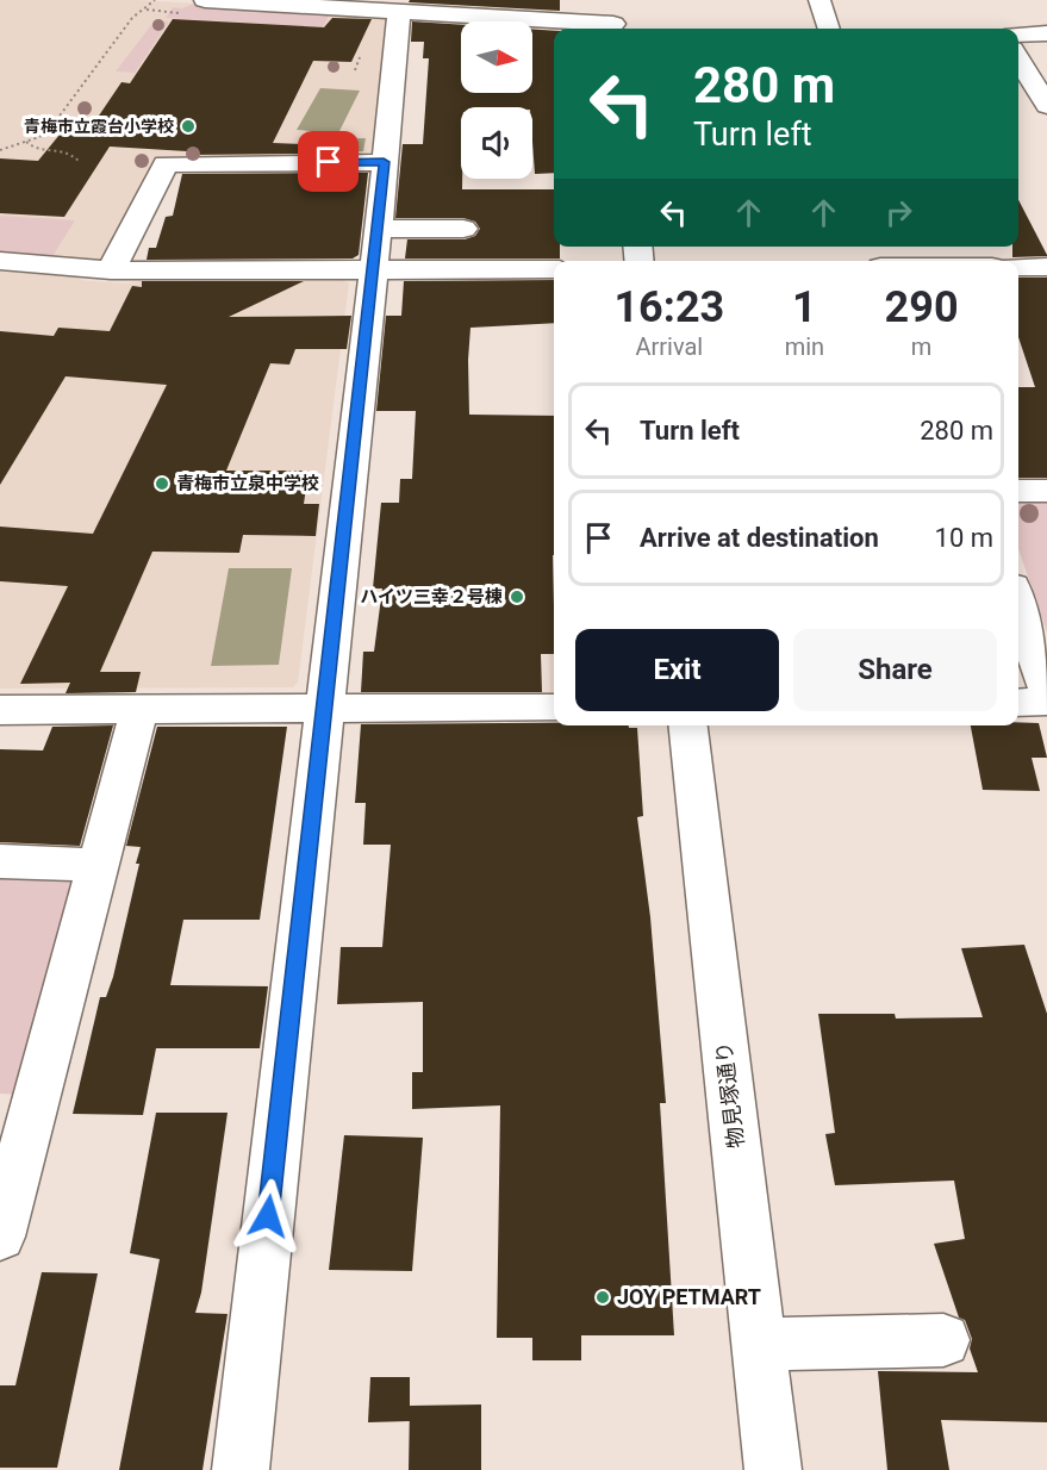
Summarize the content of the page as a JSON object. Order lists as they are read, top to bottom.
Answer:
{
  "streets": {
    "street": ["物見塚通り"]
  },
  "places": [
    "青梅市立霞台小学校",
    "青梅市立泉中学校",
    "ハイツ三幸２号棟",
    "JOY PETMART"
  ],
  "north": "right",
  "page": {
    "turn": ["280 m", "Turn left"],
    "eta": [
      "16:23",
      "Arrival",
      "1",
      "min",
      "290",
      "m"
    ],
    "list": [
      {
        "name": "Turn left",
        "value": "280 m"
      },
      {
        "name": "Arrive at destination",
        "value": "10 m"
      }
    ],
    "buttons": ["Exit", "Share"]
  }
}
